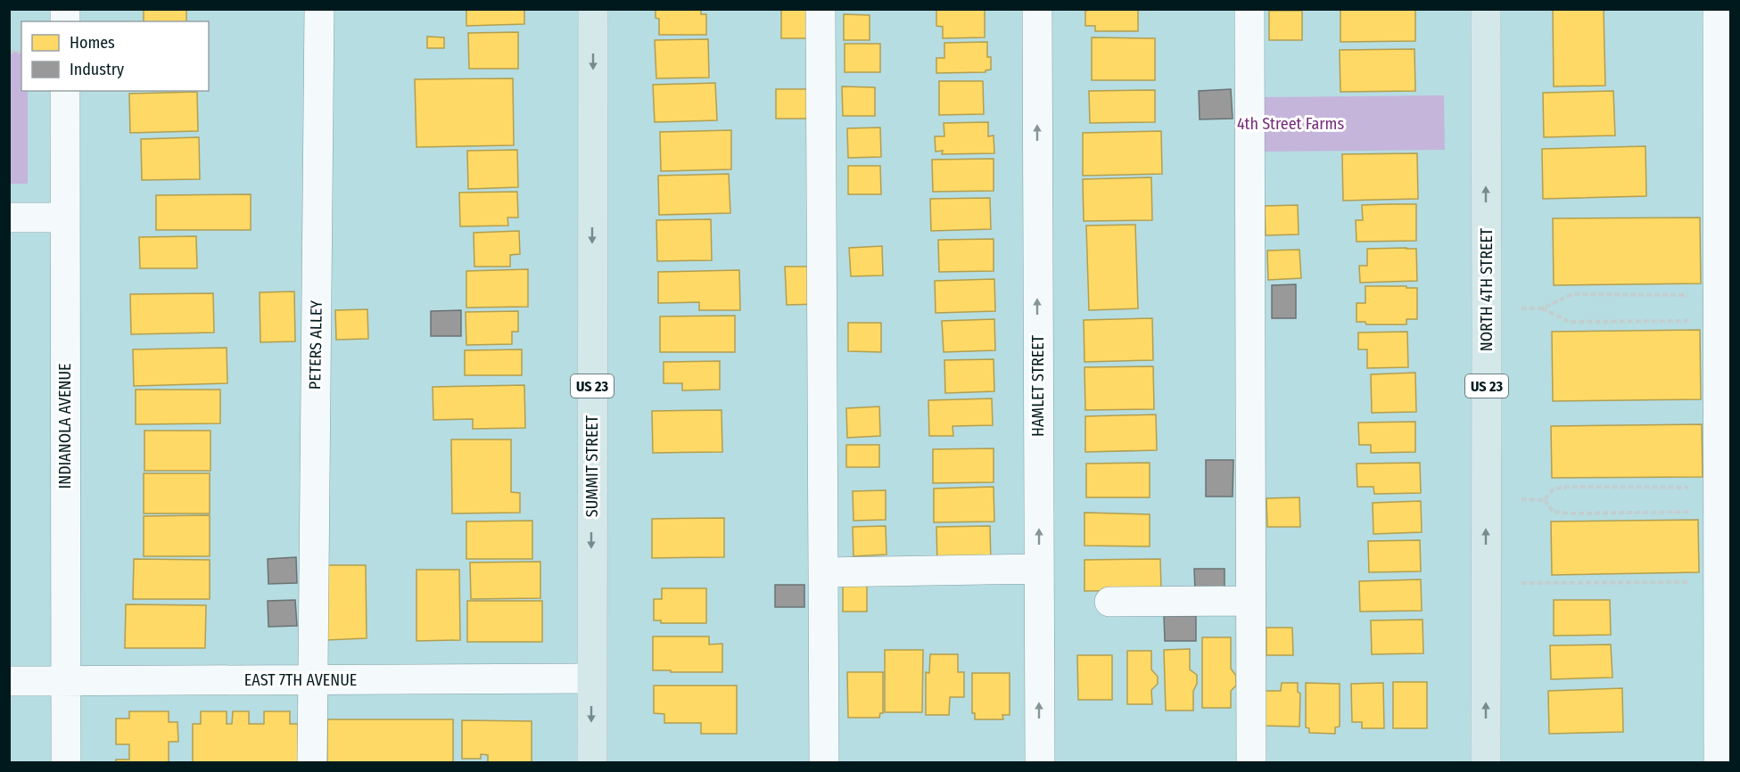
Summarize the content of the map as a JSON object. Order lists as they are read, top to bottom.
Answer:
{
  "streets": {
    "main road": ["NORTH 4TH STREET", "US 23", "SUMMIT STREET"],
    "street": [
      "PETERS ALLEY",
      "HAMLET STREET",
      "INDIANOLA AVENUE",
      "EAST 7TH AVENUE"
    ]
  },
  "crossings": [
    ["PETERS ALLEY", "EAST 7TH AVENUE"],
    ["INDIANOLA AVENUE", "EAST 7TH AVENUE"],
    ["SUMMIT STREET", "EAST 7TH AVENUE"]
  ],
  "one_way": ["NORTH 4TH STREET", "SUMMIT STREET"],
  "parks": ["4th Street Farms"],
  "legend": ["Homes", "Industry"]
}
